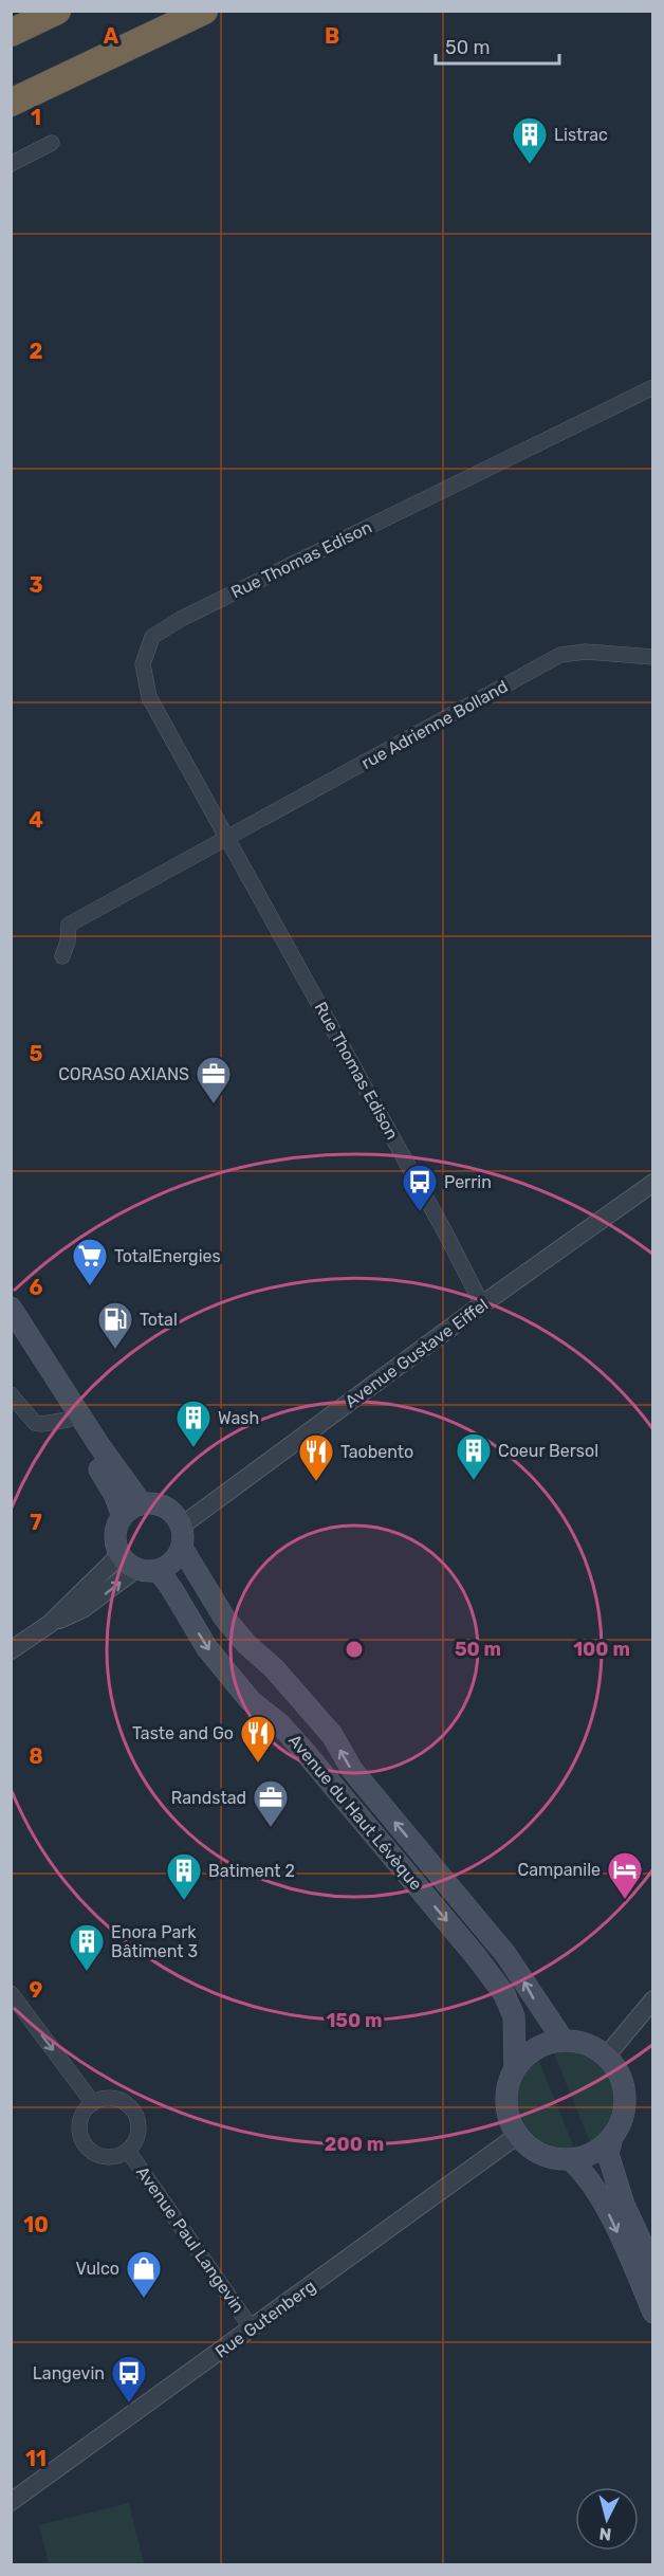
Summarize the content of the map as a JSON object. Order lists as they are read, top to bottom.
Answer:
{
  "streets": {
    "main road": ["Avenue du Haut Lévèque"],
    "street": [
      "Rue Thomas Edison",
      "rue Adrienne Bolland",
      "Avenue Gustave Eiffel",
      "Avenue Paul Langevin",
      "Rue Gutenberg"
    ]
  },
  "crossings": [
    ["Rue Thomas Edison", "rue Adrienne Bolland"],
    ["Rue Thomas Edison", "Avenue Gustave Eiffel"],
    ["Avenue Gustave Eiffel", "Avenue du Haut Lévèque"],
    ["Avenue du Haut Lévèque", "Rue Gutenberg"],
    ["Avenue Paul Langevin", "Rue Gutenberg"]
  ],
  "places": {
    "building": [
      "Listrac",
      "Wash",
      "Coeur Bersol",
      "Batiment 2",
      "Enora Park Bâtiment 3"
    ],
    "office": ["CORASO AXIANS", "Randstad"],
    "bus stop": ["Perrin", "Langevin"],
    "supermarket": ["TotalEnergies"],
    "fuel station": ["Total"],
    "restaurant": ["Taobento", "Taste and Go"],
    "hotel": ["Campanile"],
    "shop": ["Vulco"]
  },
  "scale_bar": "50 m",
  "north": "bottom",
  "grid": {
    "columns": ["A", "B"],
    "rows": [
      "1",
      "2",
      "3",
      "4",
      "5",
      "6",
      "7",
      "8",
      "9",
      "10",
      "11"
    ]
  },
  "rings": [
    "50 m",
    "100 m",
    "150 m",
    "200 m"
  ]
}
